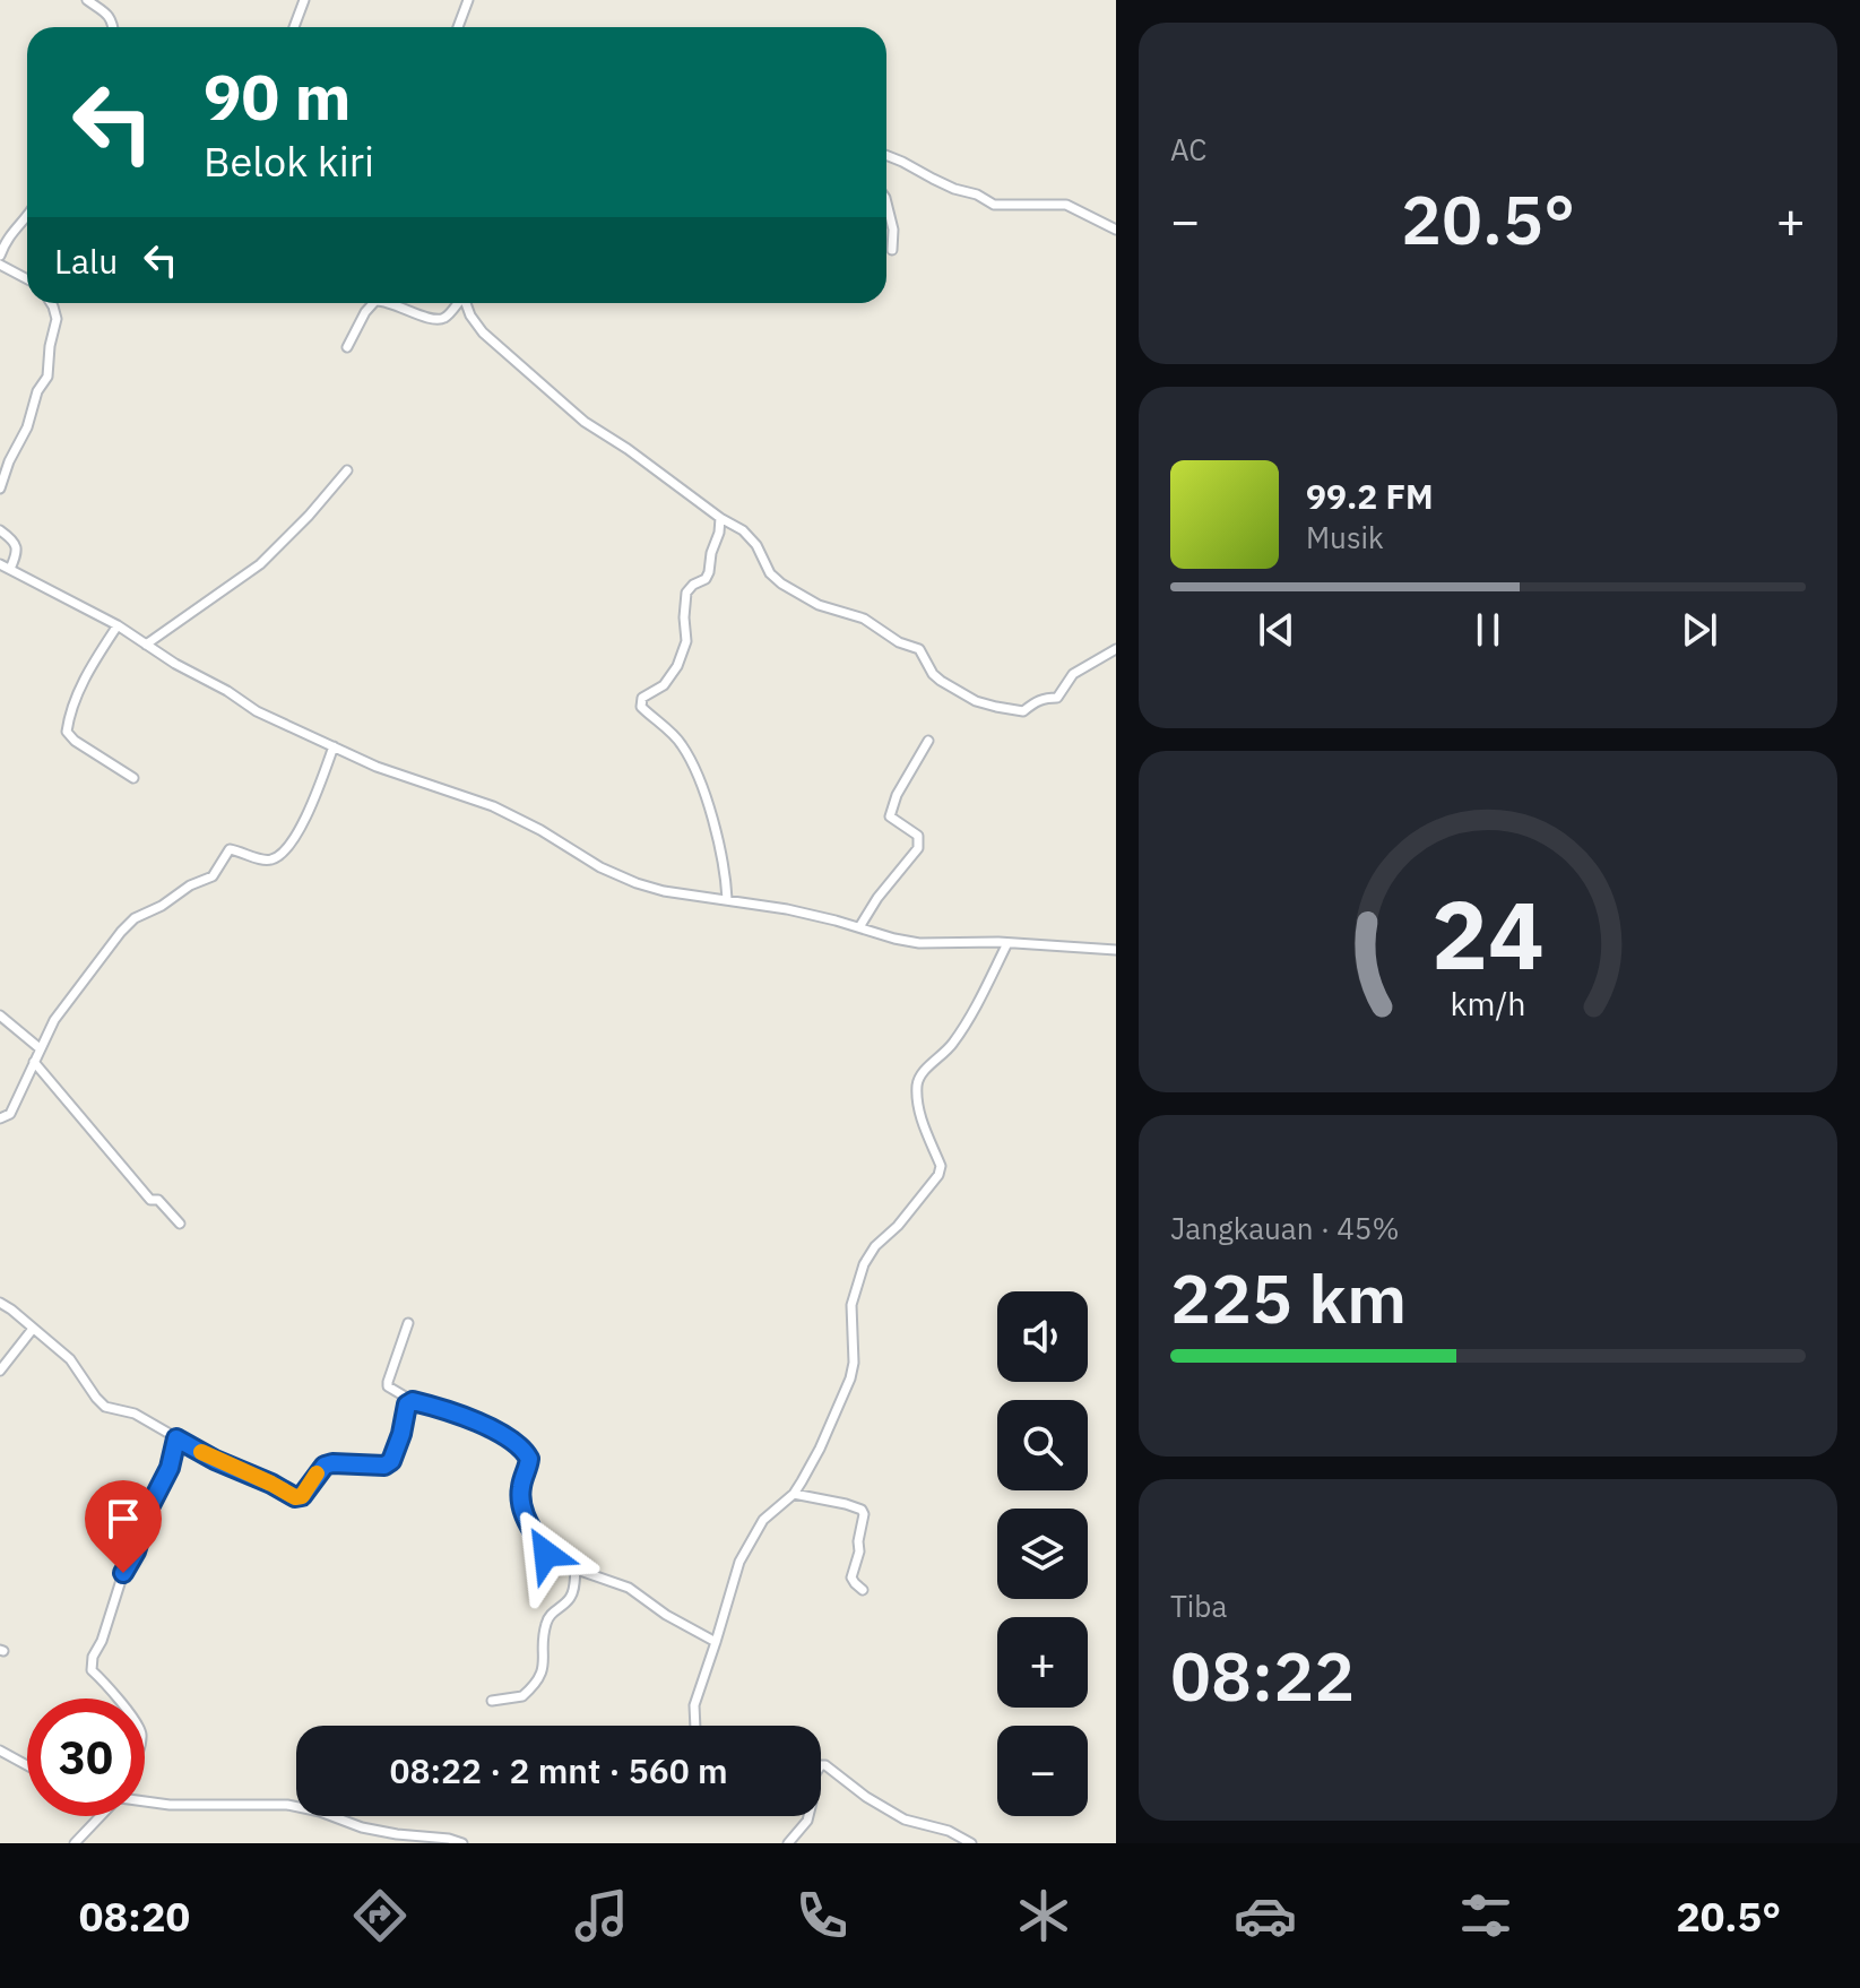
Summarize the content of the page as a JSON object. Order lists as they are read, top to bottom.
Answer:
{
  "page": {
    "tile": [
      "AC",
      ["Jangkauan · 45%", "225 km"],
      ["Tiba", "08:22"]
    ],
    "turn": ["90 m", "Belok kiri"],
    "heat": ["−", "20.5°", "+"],
    "then": "Lalu",
    "song": ["99.2 FM", "Musik"],
    "map_buttons": ["+", "−"],
    "limit": "30",
    "trip": "08:22 · 2 mnt · 560 m",
    "tabs": ["08:20", "20.5°"],
    "gauge": ["24", "km/h"]
  }
}
